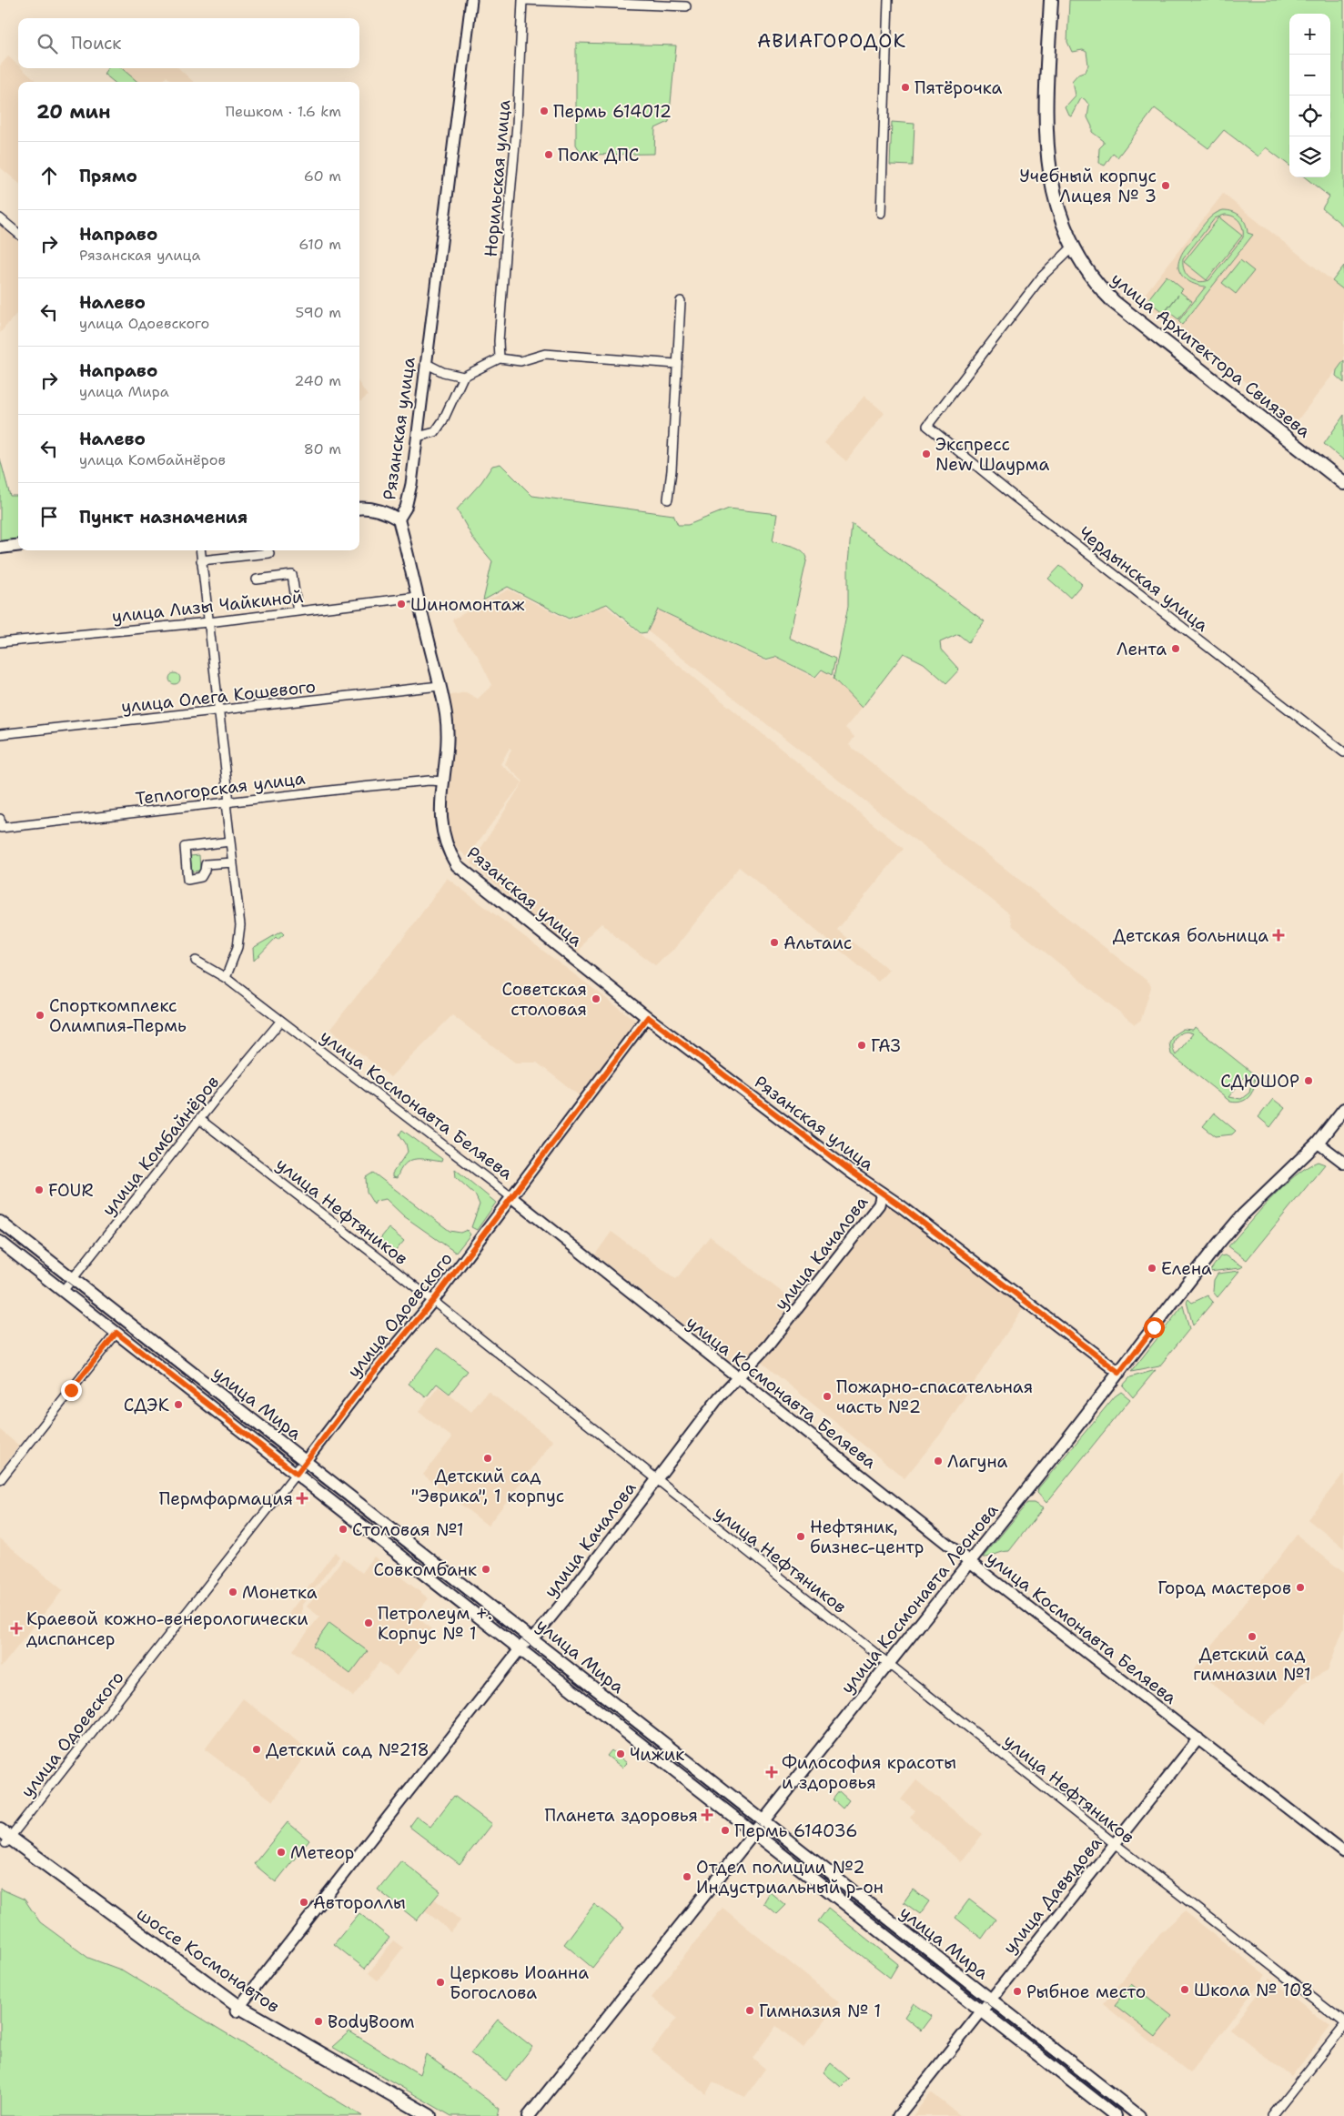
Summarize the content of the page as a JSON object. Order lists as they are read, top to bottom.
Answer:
{
  "streets": {
    "main road": [
      "улица Архитектора Свиязева",
      "Рязанская улица",
      "улица Мира",
      "улица Космонавта Леонова",
      "шоссе Космонавтов"
    ],
    "street": [
      "Норильская улица",
      "Чердынская улица",
      "улица Лизы Чайкиной",
      "улица Олега Кошевого",
      "Теплогорская улица",
      "улица Космонавта Беляева",
      "улица Комбайнёров",
      "улица Нефтяников",
      "улица Качалова",
      "улица Одоевского",
      "улица Давыдова"
    ]
  },
  "crossings": [
    ["улица Архитектора Свиязева", "Чердынская улица"],
    ["Рязанская улица", "улица Лизы Чайкиной"],
    ["Рязанская улица", "улица Олега Кошевого"],
    ["Рязанская улица", "Теплогорская улица"],
    ["Рязанская улица", "улица Качалова"],
    ["Рязанская улица", "улица Одоевского"],
    ["Рязанская улица", "улица Космонавта Леонова"],
    ["улица Космонавта Беляева", "улица Комбайнёров"],
    ["улица Космонавта Беляева", "улица Качалова"],
    ["улица Космонавта Беляева", "улица Одоевского"],
    ["улица Космонавта Беляева", "улица Космонавта Леонова"],
    ["улица Космонавта Беляева", "улица Давыдова"],
    ["улица Комбайнёров", "улица Нефтяников"],
    ["улица Комбайнёров", "улица Мира"],
    ["улица Нефтяников", "улица Качалова"],
    ["улица Нефтяников", "улица Одоевского"],
    ["улица Нефтяников", "улица Космонавта Леонова"],
    ["улица Нефтяников", "улица Давыдова"],
    ["улица Качалова", "улица Мира"],
    ["улица Качалова", "шоссе Космонавтов"],
    ["улица Одоевского", "улица Мира"],
    ["улица Одоевского", "шоссе Космонавтов"],
    ["улица Мира", "улица Космонавта Леонова"],
    ["улица Мира", "улица Давыдова"]
  ],
  "districts": ["АВИАГОРОДОК"],
  "places": {
    "other": [
      "Пятёрочка",
      "Пермь 614012",
      "Полк ДПС",
      "Учебный корпус Лицея № 3",
      "Экспресс New Шаурма",
      "Шиномонтаж",
      "Лента",
      "Альтаис",
      "Советская столовая",
      "Спорткомплекс Олимпия-Пермь",
      "ГАЗ",
      "СДЮШОР",
      "FOUR",
      "Елена",
      "Пожарно-спасательная часть №2",
      "СДЭК",
      "Детский сад \"Эврика\", 1 корпус",
      "Лагуна",
      "Столовая №1",
      "Нефтяник, бизнес-центр",
      "Совкомбанк",
      "Город мастеров",
      "Монетка",
      "Петролеум +. Корпус № 1",
      "Детский сад гимназии №1",
      "Детский сад №218",
      "Чижик",
      "Пермь 614036",
      "Метеор",
      "Отдел полиции №2 Индустриальный р-он",
      "Автороллы",
      "Церковь Иоанна Богослова",
      "Школа № 108",
      "Рыбное место",
      "Гимназия № 1",
      "BodyBoom"
    ],
    "health": [
      "Детская больница",
      "Пермфармация",
      "Краевой кожно-венерологически диспансер",
      "Философия красоты и здоровья",
      "Планета здоровья"
    ]
  },
  "page": {
    "map_buttons": ["+", "−"],
    "search": "Поиск",
    "heading": ["20 мин", "Пешком · 1.6 km"],
    "list": [
      ["Прямо", "60 m"],
      ["Направо", "Рязанская улица", "610 m"],
      ["Налево", "улица Одоевского", "590 m"],
      ["Направо", "улица Мира", "240 m"],
      ["Налево", "улица Комбайнёров", "80 m"],
      "Пункт назначения"
    ]
  }
}
